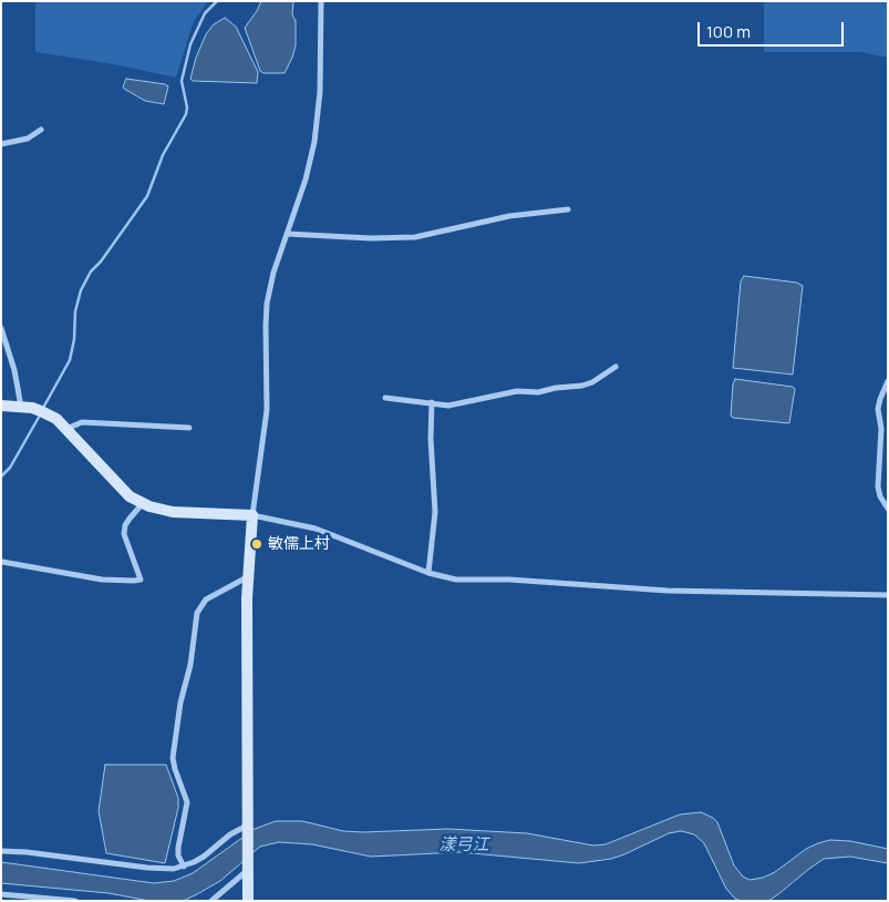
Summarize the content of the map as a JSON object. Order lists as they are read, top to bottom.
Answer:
{
  "water": ["漾弓江"],
  "places": ["敏儒上村"],
  "scale_bar": "100 m"
}
